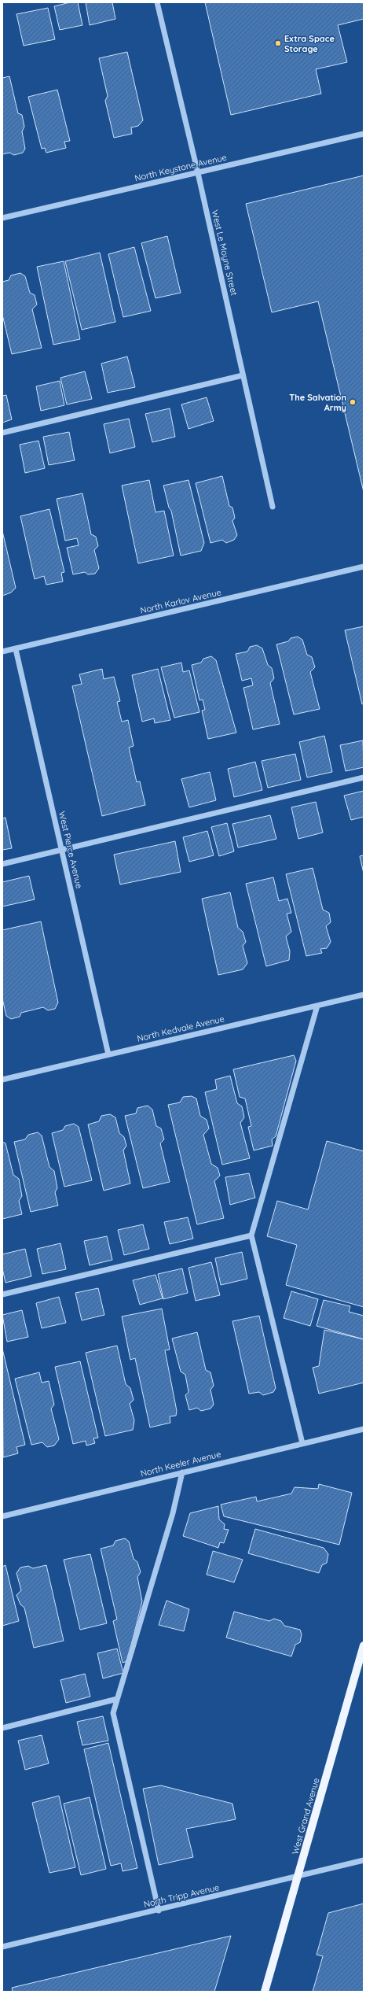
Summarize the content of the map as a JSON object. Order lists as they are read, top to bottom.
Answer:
{
  "streets": {
    "main road": ["West Grand Avenue"],
    "street": [
      "North Keystone Avenue",
      "West Le Moyne Street",
      "North Karlov Avenue",
      "West Pierce Avenue",
      "North Kedvale Avenue",
      "North Keeler Avenue",
      "North Tripp Avenue"
    ]
  },
  "crossings": [
    ["North Keystone Avenue", "West Le Moyne Street"],
    ["North Karlov Avenue", "West Pierce Avenue"],
    ["West Pierce Avenue", "North Kedvale Avenue"],
    ["West Grand Avenue", "North Tripp Avenue"]
  ],
  "places": ["Extra Space Storage", "The Salvation Army"]
}
